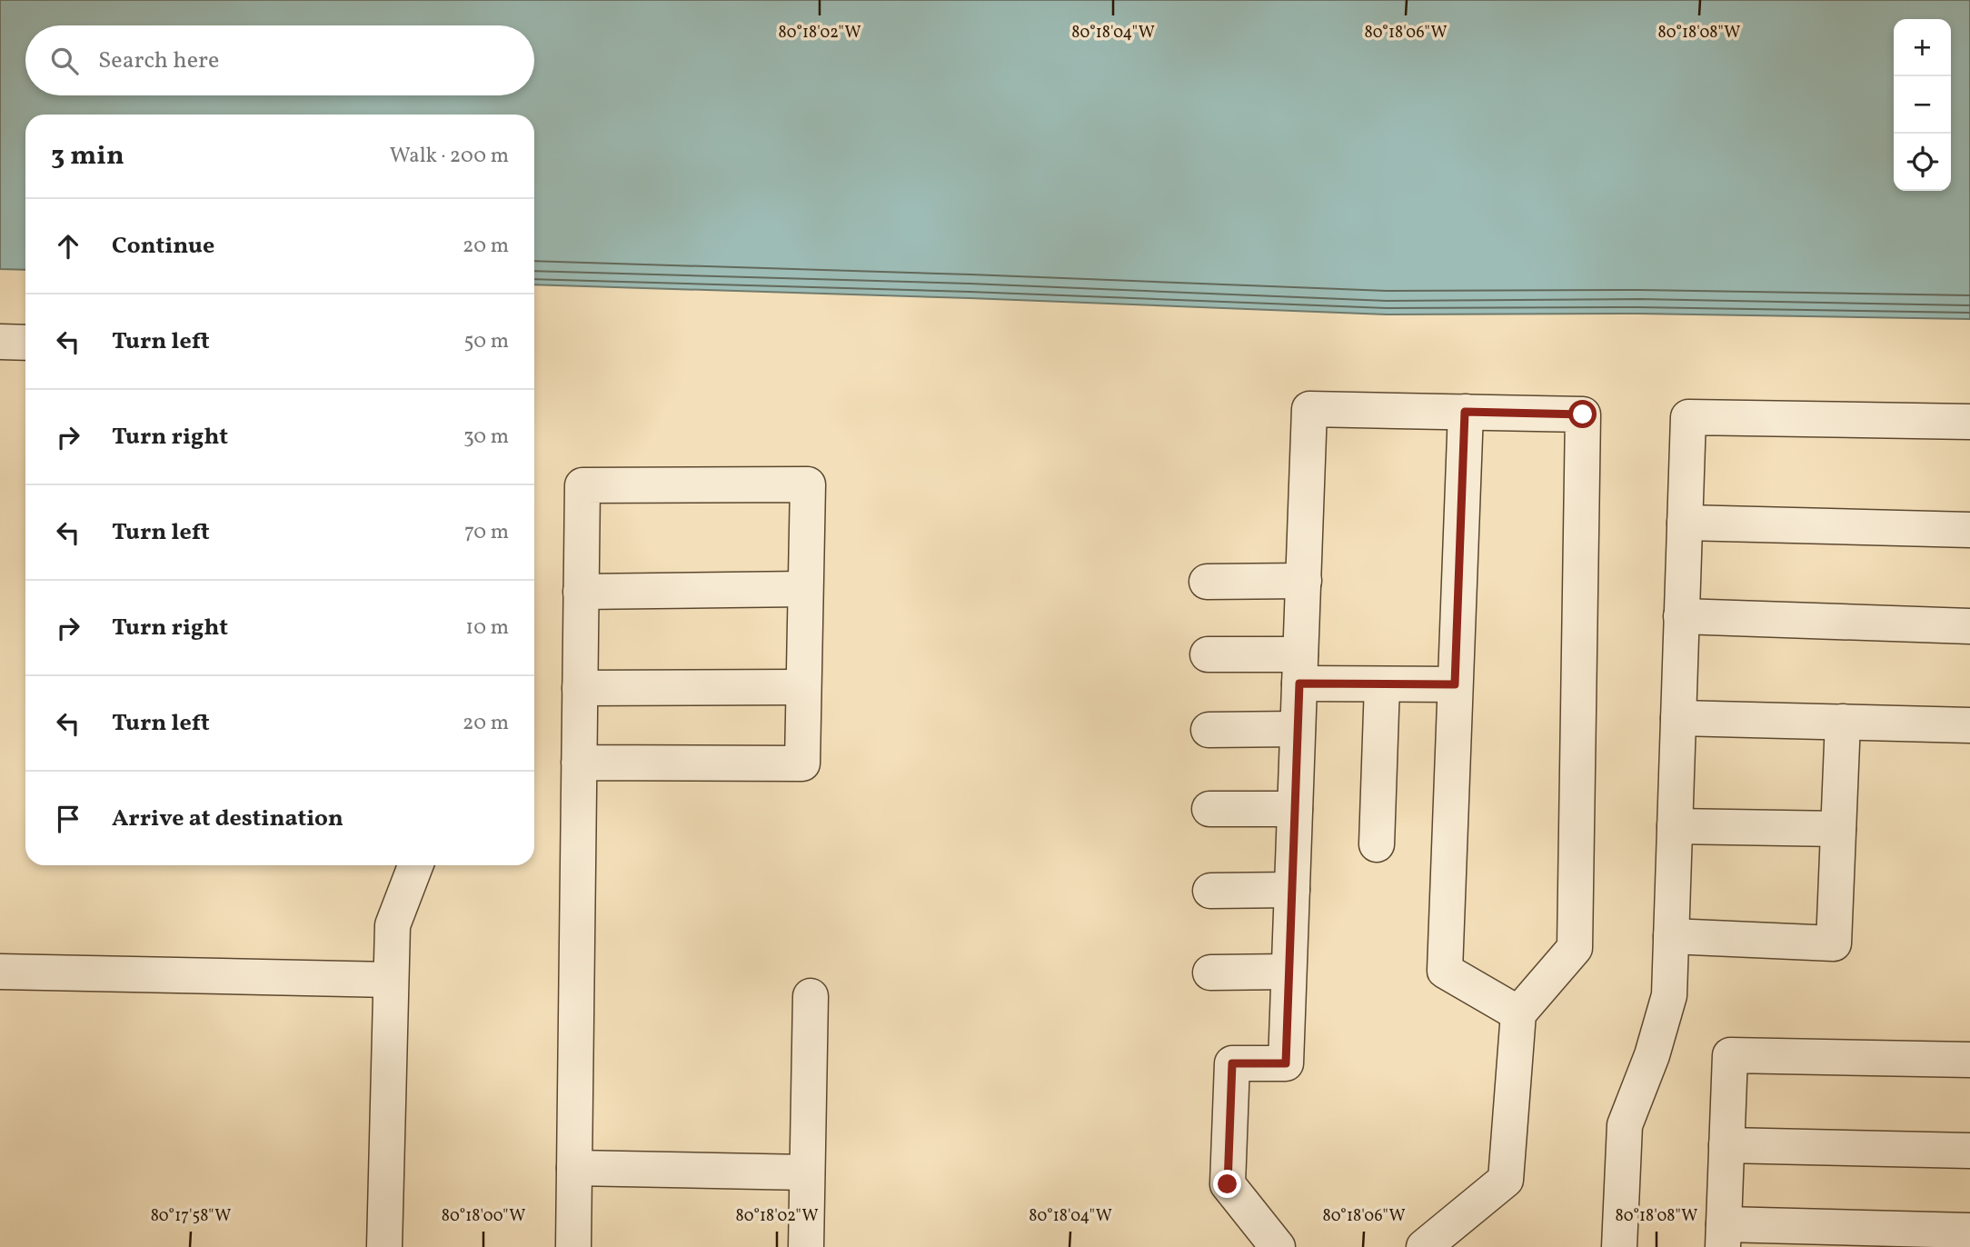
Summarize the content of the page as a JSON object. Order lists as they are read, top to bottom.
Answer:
{
  "page": {
    "map_buttons": ["+", "−"],
    "search": "Search here",
    "heading": ["3 min", "Walk · 200 m"],
    "list": [
      ["Continue", "20 m"],
      ["Turn left", "50 m"],
      ["Turn right", "30 m"],
      ["Turn left", "70 m"],
      ["Turn right", "10 m"],
      ["Turn left", "20 m"],
      "Arrive at destination"
    ]
  },
  "coordinates": [
    "80°18'02\"W",
    "80°18'04\"W",
    "80°18'06\"W",
    "80°18'08\"W",
    "80°17'58\"W",
    "80°18'00\"W"
  ]
}
